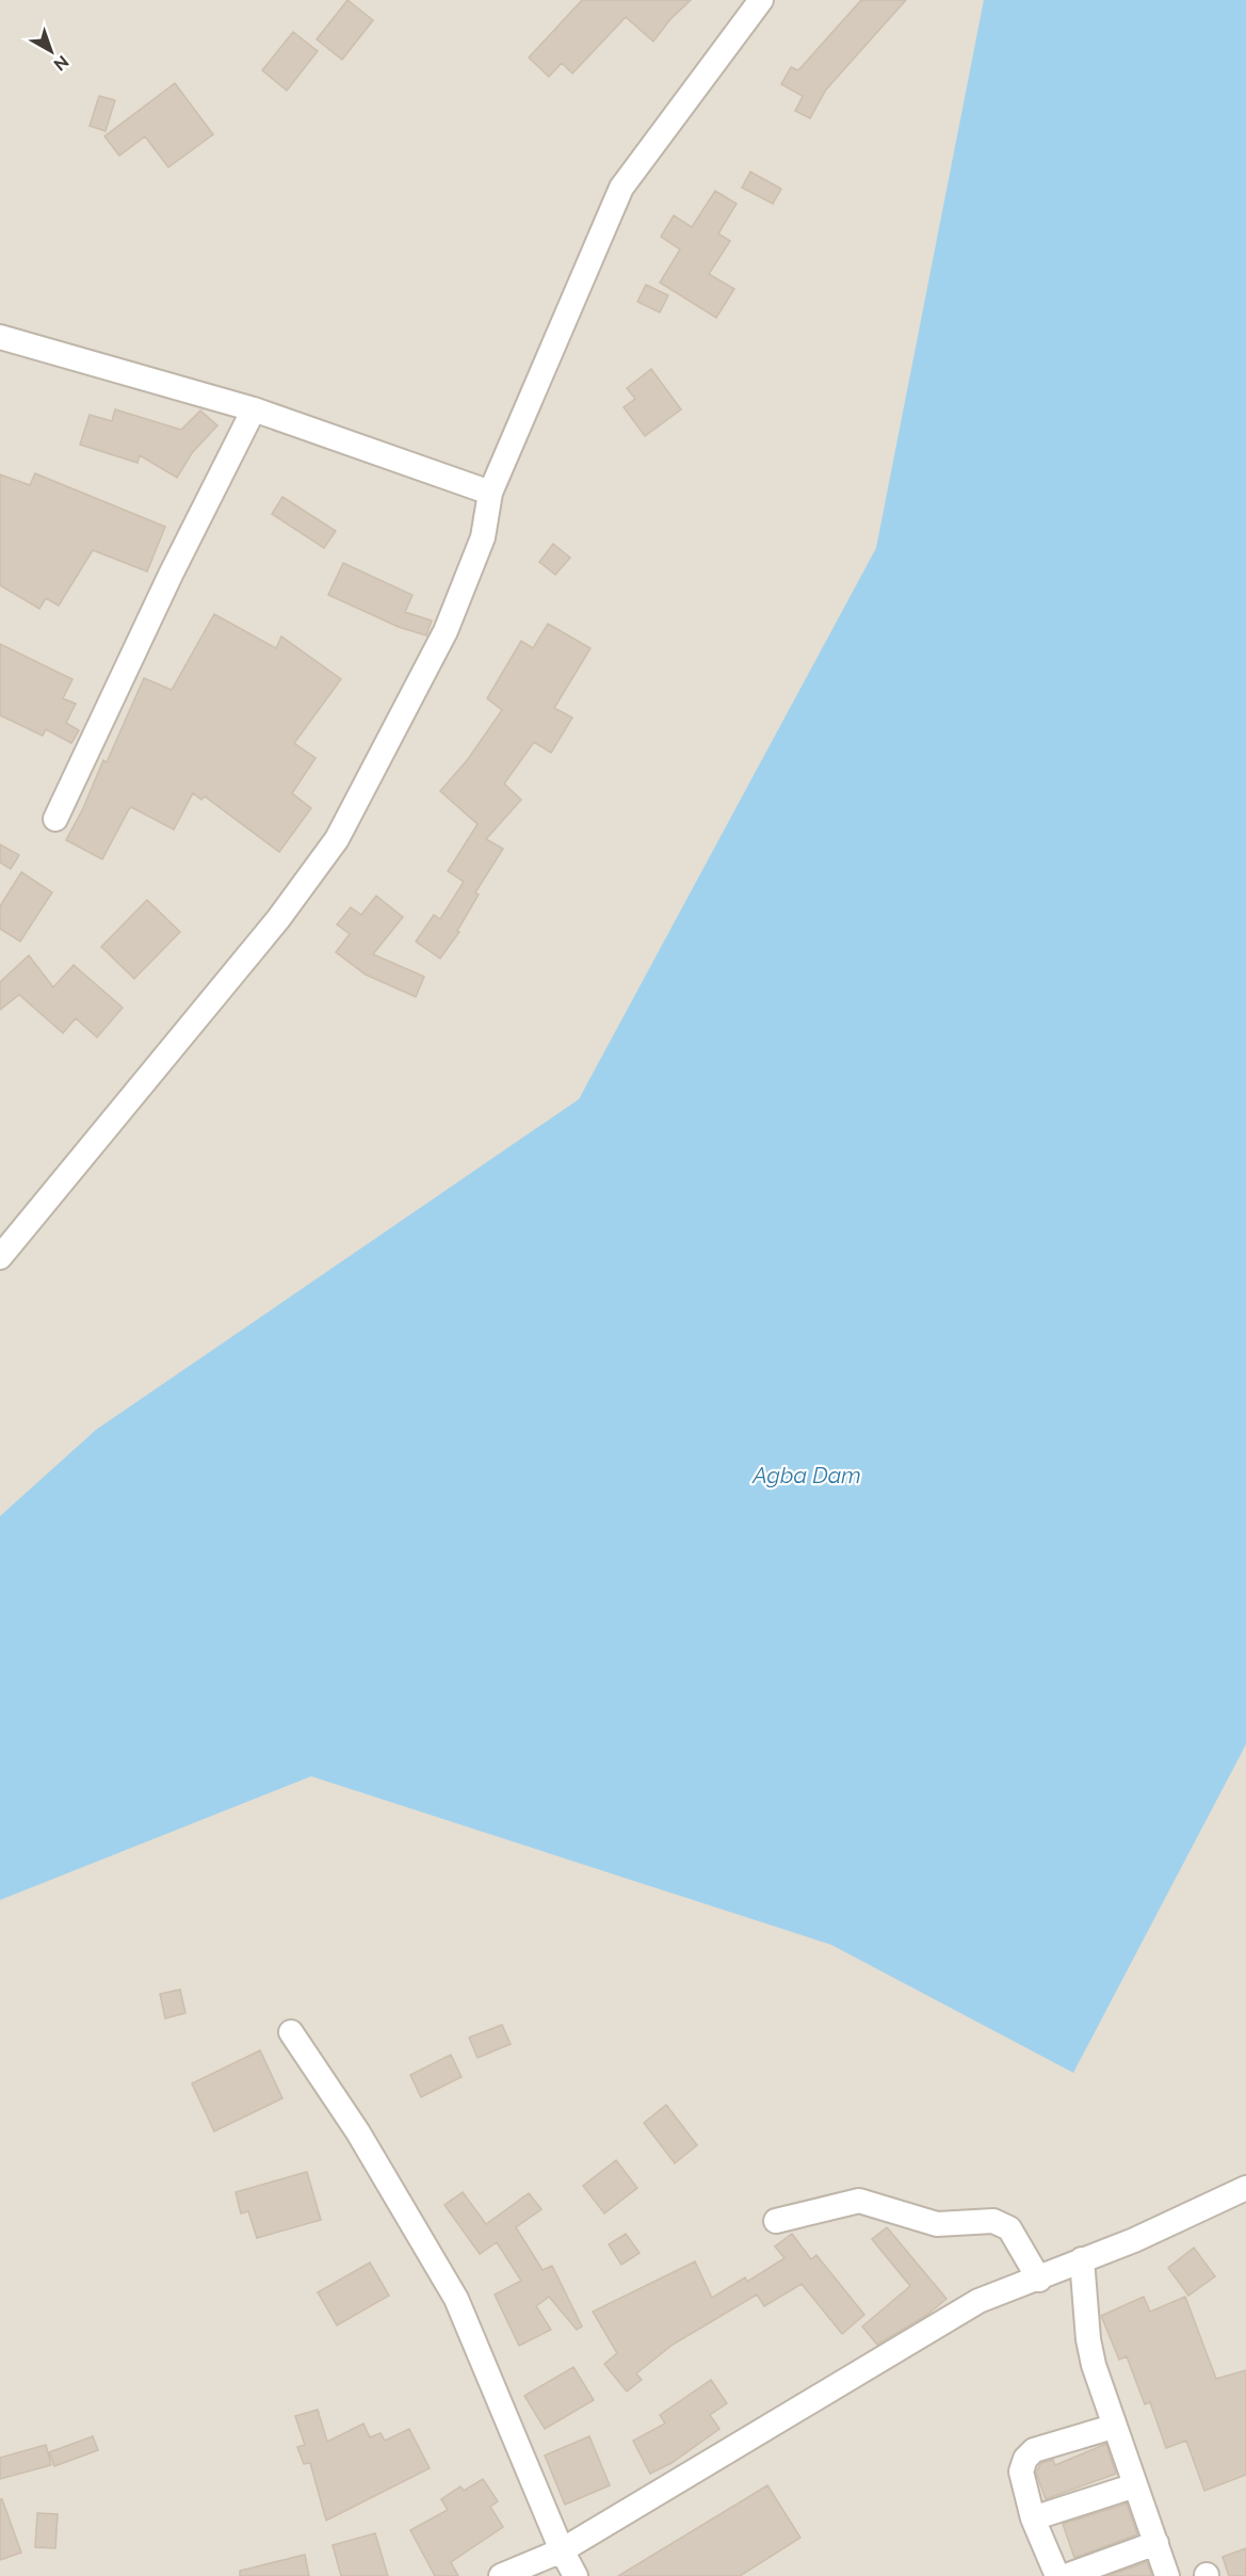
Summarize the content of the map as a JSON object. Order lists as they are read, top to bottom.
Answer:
{
  "water": ["Agba Dam"],
  "north": "bottom right"
}
